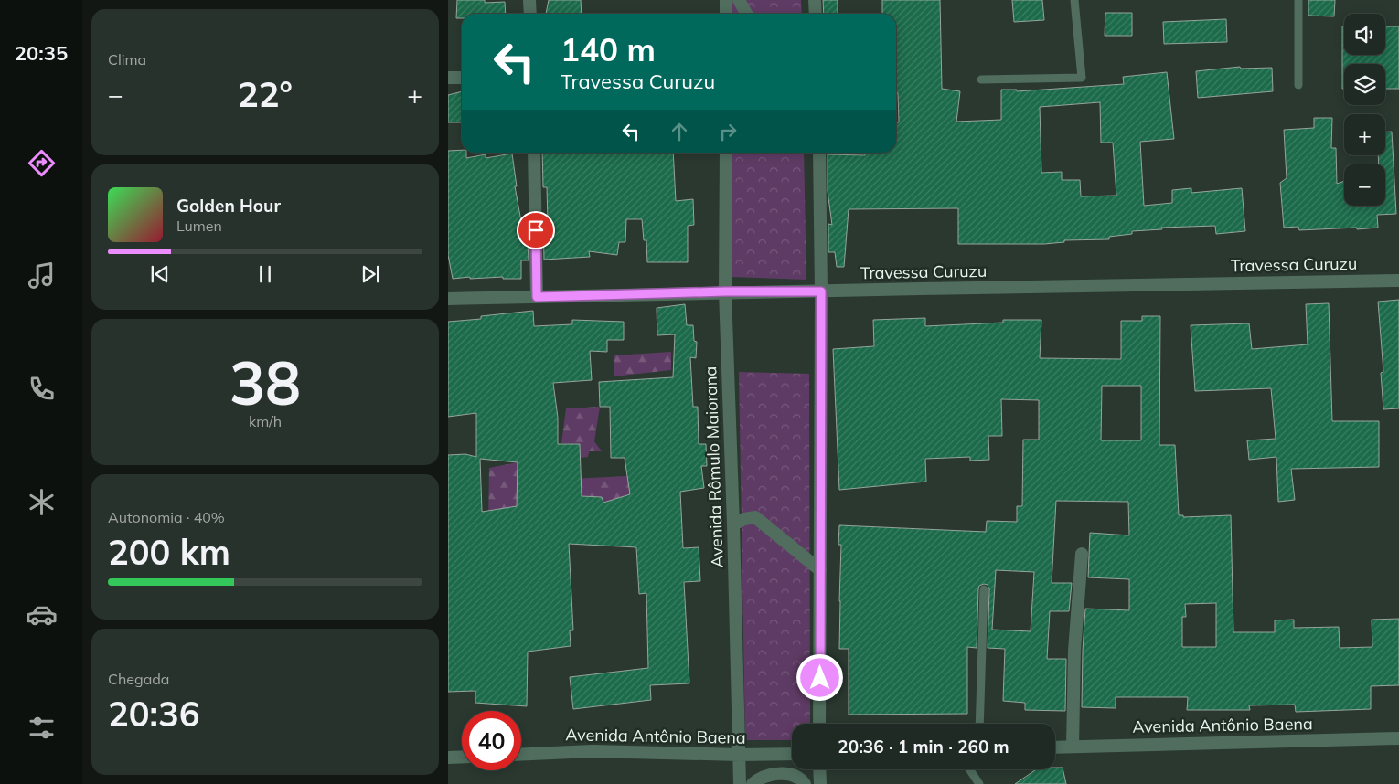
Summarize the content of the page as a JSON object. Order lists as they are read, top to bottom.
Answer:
{
  "streets": {
    "street": ["Travessa Curuzu", "Avenida Rômulo Maiorana", "Avenida Antônio Baena"]
  },
  "crossings": [
    ["Travessa Curuzu", "Avenida Rômulo Maiorana"],
    ["Avenida Rômulo Maiorana", "Avenida Antônio Baena"]
  ],
  "page": {
    "tabs": "20:35",
    "tile": [
      "Clima",
      ["38", "km/h"],
      ["Autonomia · 40%", "200 km"],
      ["Chegada", "20:36"]
    ],
    "map_buttons": ["+", "−"],
    "turn": ["140 m", "Travessa Curuzu"],
    "heat": ["−", "22°", "+"],
    "song": ["Golden Hour", "Lumen"],
    "limit": "40",
    "trip": "20:36 · 1 min · 260 m"
  }
}
